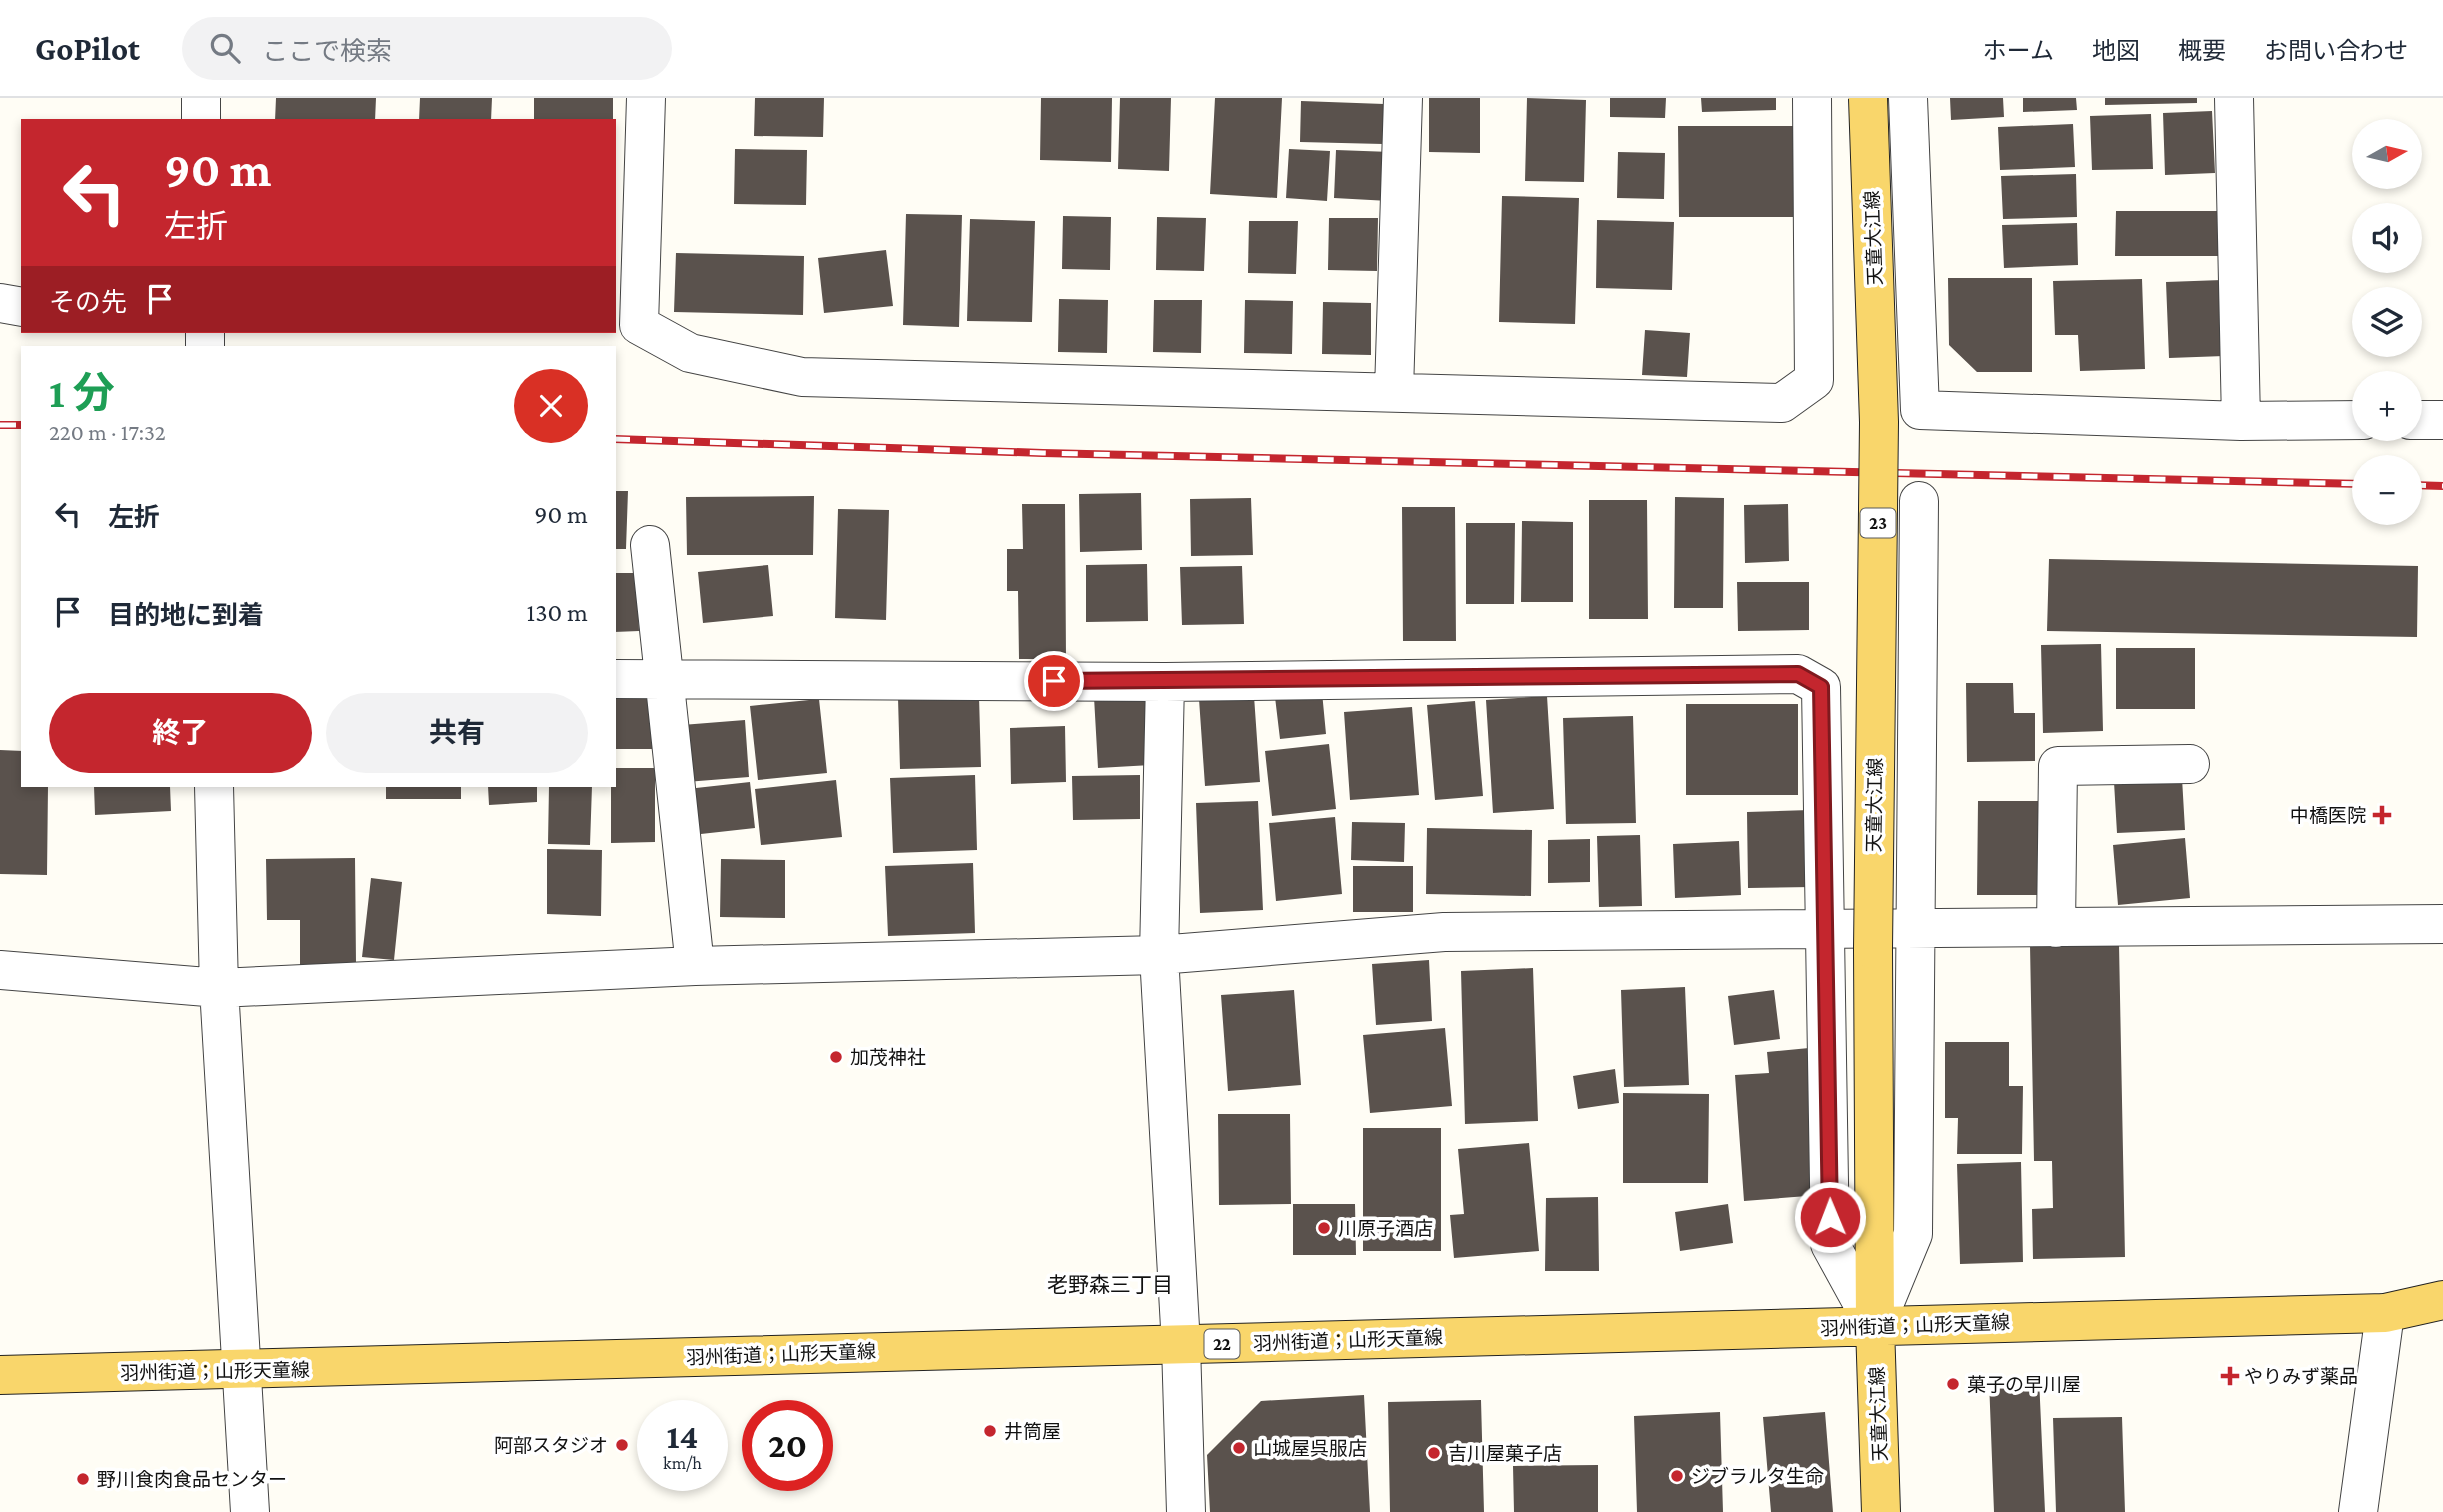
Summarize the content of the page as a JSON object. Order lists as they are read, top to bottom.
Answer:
{
  "streets": {
    "main road": [
      "天童大江線",
      "23",
      "羽州街道；山形天童線",
      "22"
    ]
  },
  "crossings": [
    ["天童大江線", "羽州街道；山形天童線"]
  ],
  "districts": ["老野森三丁目"],
  "places": {
    "health": ["中橋医院", "やりみず薬品"],
    "other": [
      "加茂神社",
      "川原子酒店",
      "菓子の早川屋",
      "井筒屋",
      "阿部スタジオ",
      "山城屋呉服店",
      "吉川屋菓子店",
      "ジブラルタ生命",
      "野川食肉食品センター"
    ]
  },
  "north": "right",
  "page": {
    "header": "GoPilot",
    "search": "ここで検索",
    "nav": [
      "ホーム",
      "地図",
      "概要",
      "お問い合わせ"
    ],
    "map_buttons": ["+", "−"],
    "turn": ["90 m", "左折"],
    "then": "その先",
    "heading": ["1 分", "220 m · 17:32"],
    "list": [
      {
        "name": "左折",
        "value": "90 m"
      },
      {
        "name": "目的地に到着",
        "value": "130 m"
      }
    ],
    "buttons": ["終了", "共有"],
    "speed": "14 km/h",
    "limit": "20"
  }
}
